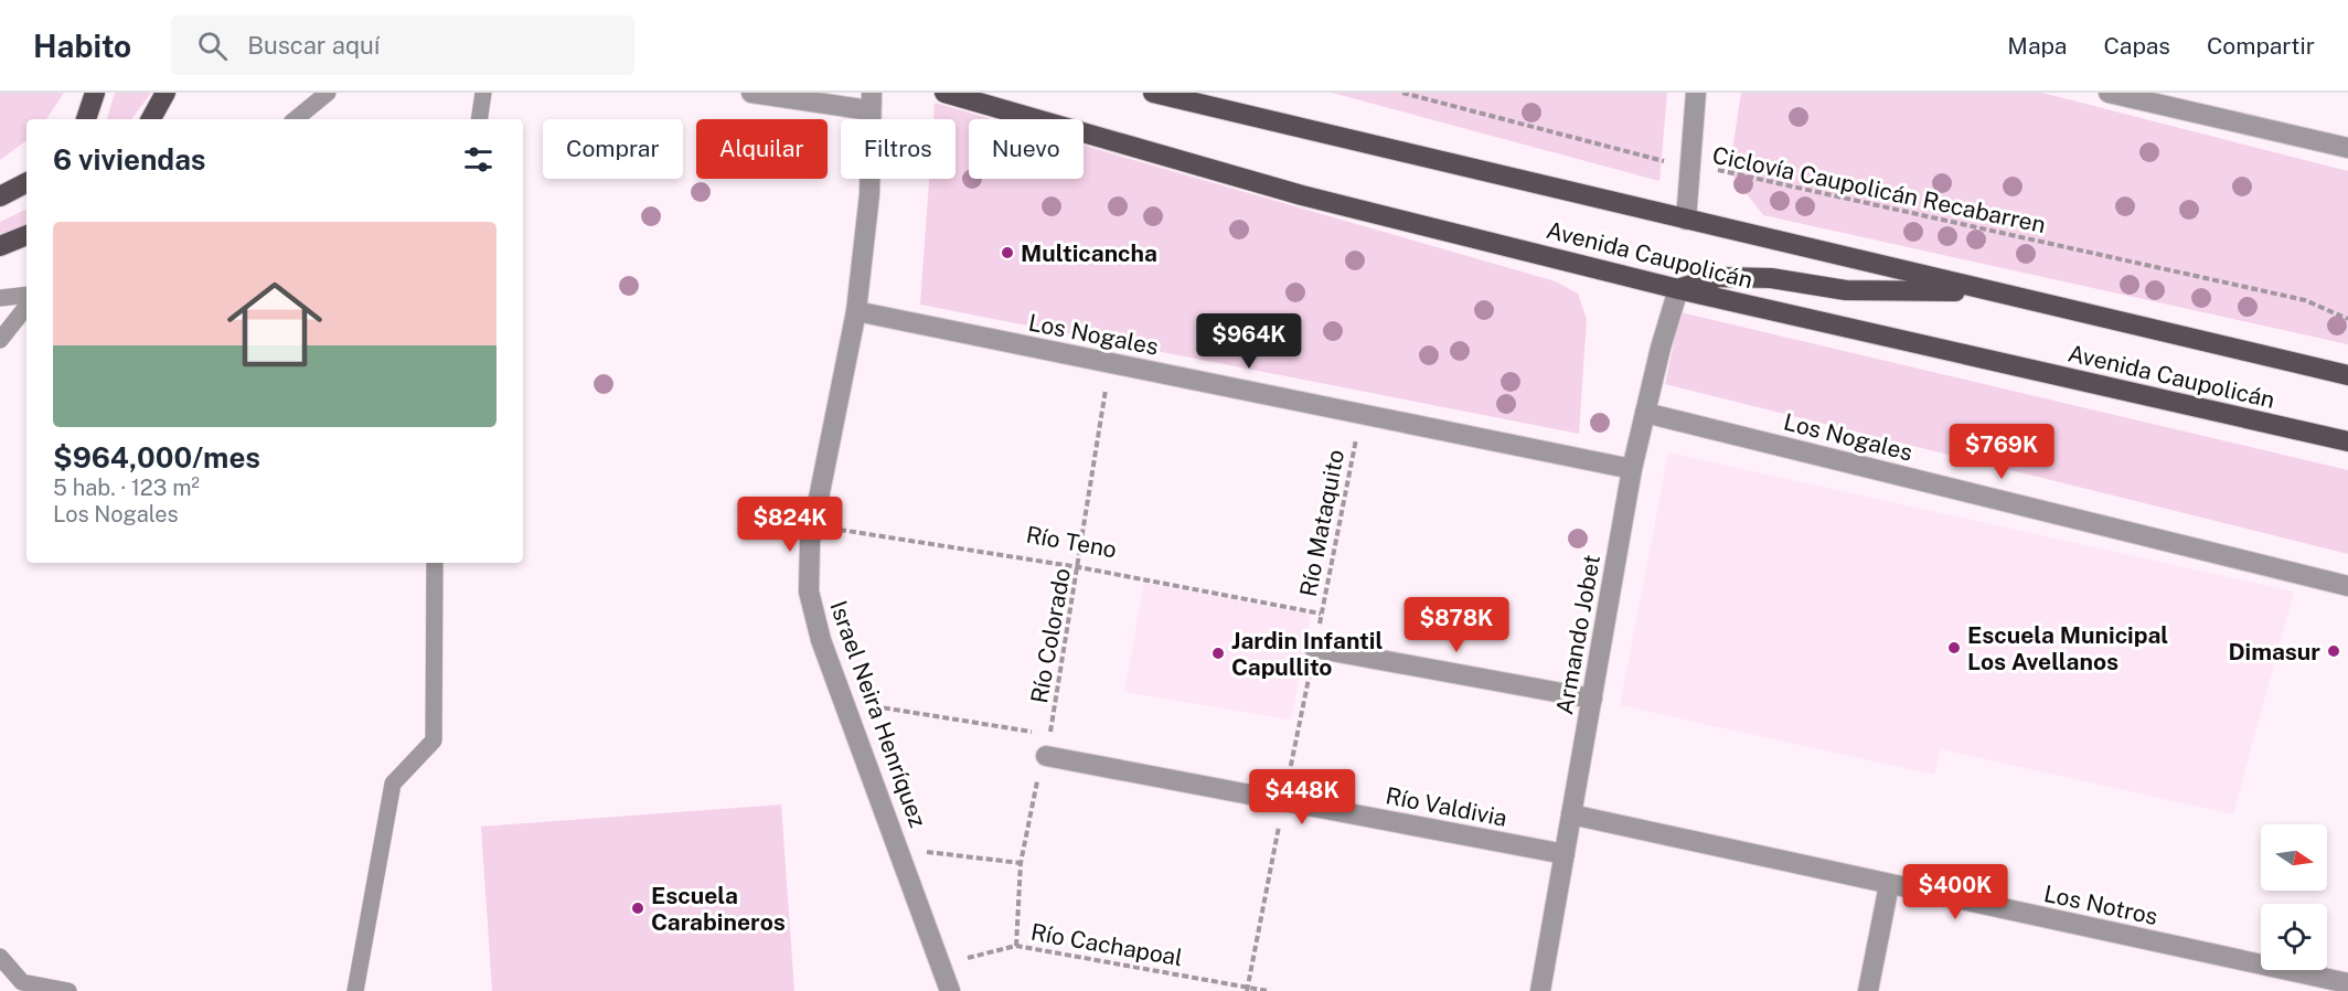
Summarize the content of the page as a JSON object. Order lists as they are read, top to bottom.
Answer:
{
  "streets": {
    "main road": ["Avenida Caupolicán"],
    "street": [
      "Los Nogales",
      "Armando Jobet",
      "Israel Neira Henríquez",
      "Río Valdivia",
      "Los Notros"
    ],
    "path": [
      "Ciclovía Caupolicán Recabarren",
      "Río Mataquito",
      "Río Teno",
      "Río Colorado",
      "Río Cachapoal"
    ]
  },
  "crossings": [
    ["Avenida Caupolicán", "Armando Jobet"],
    ["Los Nogales", "Río Mataquito"],
    ["Los Nogales", "Armando Jobet"],
    ["Los Nogales", "Río Colorado"],
    ["Los Nogales", "Israel Neira Henríquez"],
    ["Río Mataquito", "Río Teno"],
    ["Río Mataquito", "Río Valdivia"],
    ["Río Mataquito", "Río Cachapoal"],
    ["Río Teno", "Río Colorado"],
    ["Río Teno", "Israel Neira Henríquez"],
    ["Armando Jobet", "Río Valdivia"],
    ["Armando Jobet", "Los Notros"],
    ["Río Colorado", "Israel Neira Henríquez"],
    ["Israel Neira Henríquez", "Río Cachapoal"]
  ],
  "places": [
    "Multicancha",
    "Escuela Municipal Los Avellanos",
    "Dimasur",
    "Jardin Infantil Capullito",
    "Escuela Carabineros"
  ],
  "north": "right",
  "page": {
    "header": "Habito",
    "search": "Buscar aquí",
    "nav": ["Mapa", "Capas", "Compartir"],
    "chip": [
      "Comprar",
      "Alquilar",
      "Filtros",
      "Nuevo"
    ],
    "heading": "6 viviendas",
    "list": [
      {
        "name": "$964,000/mes",
        "note": "5 hab. · 123 m² · Los Nogales"
      }
    ],
    "price": [
      "$964K",
      "$769K",
      "$824K",
      "$878K",
      "$448K",
      "$400K"
    ]
  }
}
